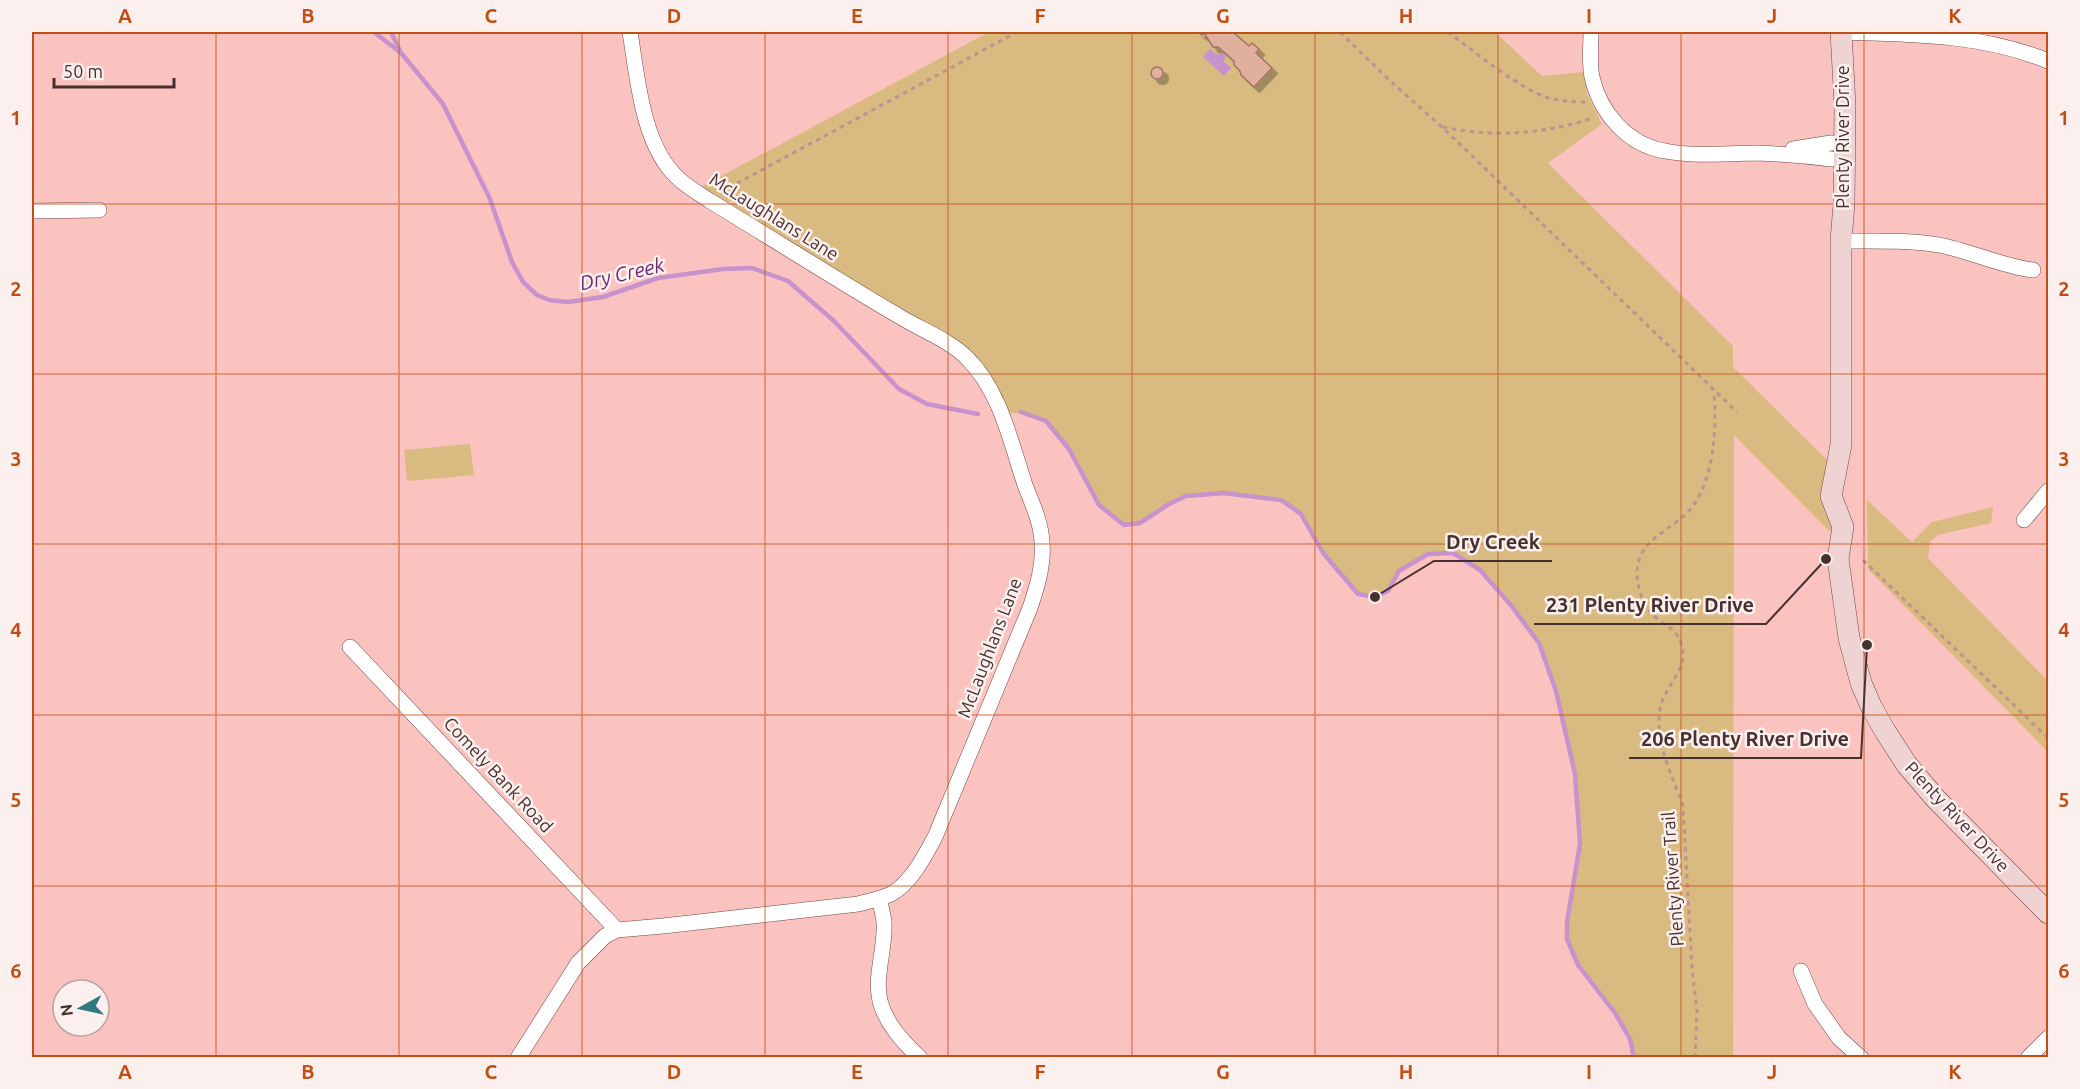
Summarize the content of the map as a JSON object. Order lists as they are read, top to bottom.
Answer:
{
  "streets": {
    "street": ["Plenty River Drive", "McLaughlans Lane", "Comely Bank Road"],
    "path": ["Plenty River Trail"]
  },
  "crossings": [
    ["McLaughlans Lane", "Comely Bank Road"]
  ],
  "water": ["Dry Creek"],
  "places": ["231 Plenty River Drive", "Dry Creek", "206 Plenty River Drive"],
  "scale_bar": "50 m",
  "north": "left",
  "grid": {
    "columns": [
      "A",
      "B",
      "C",
      "D",
      "E",
      "F",
      "G",
      "H",
      "I",
      "J",
      "K"
    ],
    "rows": [
      "1",
      "2",
      "3",
      "4",
      "5",
      "6"
    ]
  }
}
